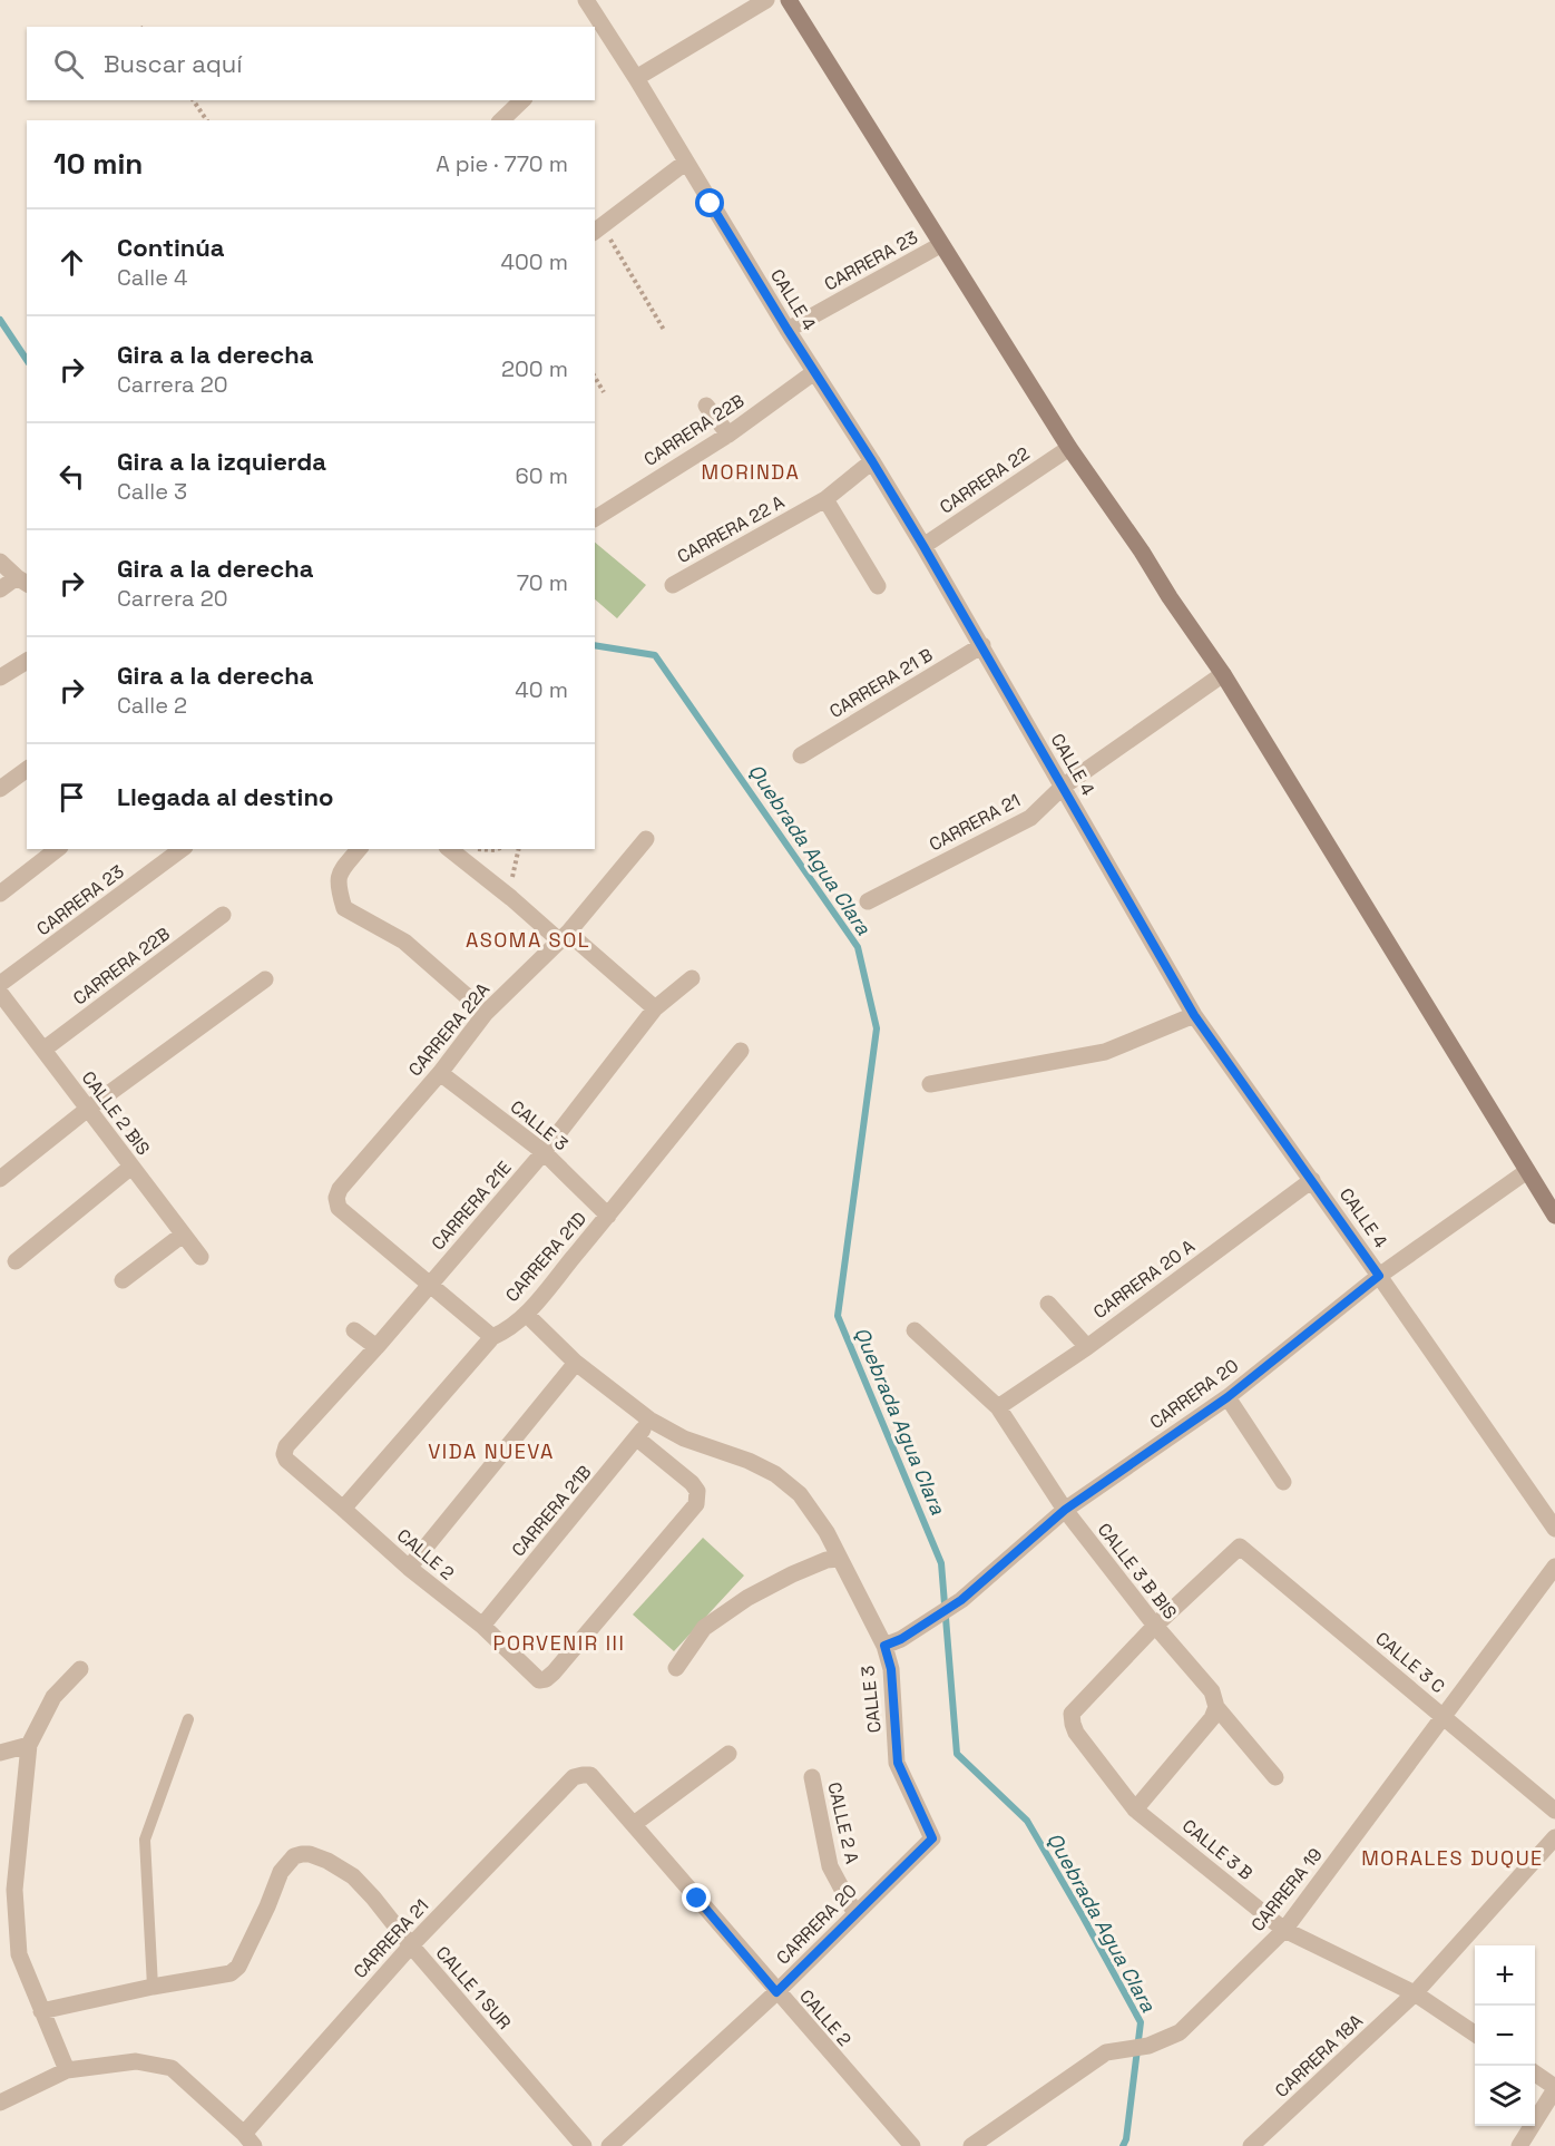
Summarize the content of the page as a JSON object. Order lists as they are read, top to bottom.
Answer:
{
  "streets": {
    "street": [
      "CARRERA 23",
      "CALLE 4",
      "CARRERA 22B",
      "CARRERA 22",
      "CARRERA 22 A",
      "CARRERA 21 B",
      "CARRERA 21",
      "CARRERA 22A",
      "CALLE 2 BIS",
      "CALLE 3",
      "CARRERA 21E",
      "CARRERA 21D",
      "CARRERA 20 A",
      "CARRERA 20",
      "CARRERA 21B",
      "CALLE 2",
      "CALLE 3 B BIS",
      "CALLE 3 C",
      "CALLE 2 A",
      "CALLE 3 B",
      "CARRERA 19",
      "CALLE 1 SUR",
      "CARRERA 18A"
    ]
  },
  "crossings": [
    ["CARRERA 23", "CALLE 4"],
    ["CALLE 4", "CARRERA 22B"],
    ["CALLE 4", "CARRERA 22"],
    ["CALLE 4", "CARRERA 22 A"],
    ["CALLE 4", "CARRERA 21 B"],
    ["CALLE 4", "CARRERA 21"],
    ["CALLE 4", "CARRERA 20 A"],
    ["CALLE 4", "CARRERA 20"],
    ["CARRERA 22B", "CALLE 2 BIS"],
    ["CARRERA 21", "CALLE 2"],
    ["CARRERA 21", "CALLE 1 SUR"],
    ["CARRERA 22A", "CALLE 3"],
    ["CARRERA 22A", "CARRERA 21E"],
    ["CALLE 3", "CARRERA 21E"],
    ["CALLE 3", "CARRERA 21D"],
    ["CALLE 3", "CARRERA 20"],
    ["CALLE 3", "CARRERA 21B"],
    ["CARRERA 21E", "CALLE 2"],
    ["CARRERA 21D", "CALLE 2"],
    ["CARRERA 20 A", "CALLE 3 B BIS"],
    ["CARRERA 20", "CALLE 2"],
    ["CARRERA 20", "CALLE 3 B BIS"],
    ["CARRERA 20", "CALLE 2 A"],
    ["CARRERA 21B", "CALLE 2"],
    ["CALLE 3 B BIS", "CALLE 3 C"],
    ["CALLE 3 B BIS", "CALLE 3 B"],
    ["CALLE 3 C", "CALLE 3 B"],
    ["CALLE 3 C", "CARRERA 19"],
    ["CALLE 3 B", "CARRERA 19"],
    ["CALLE 3 B", "CARRERA 18A"]
  ],
  "districts": [
    "MORINDA",
    "ASOMA SOL",
    "VIDA NUEVA",
    "PORVENIR III",
    "MORALES DUQUE"
  ],
  "water": ["Quebrada Agua Clara"],
  "page": {
    "search": "Buscar aquí",
    "heading": ["10 min", "A pie · 770 m"],
    "list": [
      ["Continúa", "Calle 4", "400 m"],
      ["Gira a la derecha", "Carrera 20", "200 m"],
      ["Gira a la izquierda", "Calle 3", "60 m"],
      ["Gira a la derecha", "Carrera 20", "70 m"],
      ["Gira a la derecha", "Calle 2", "40 m"],
      "Llegada al destino"
    ],
    "map_buttons": ["+", "−"]
  }
}
